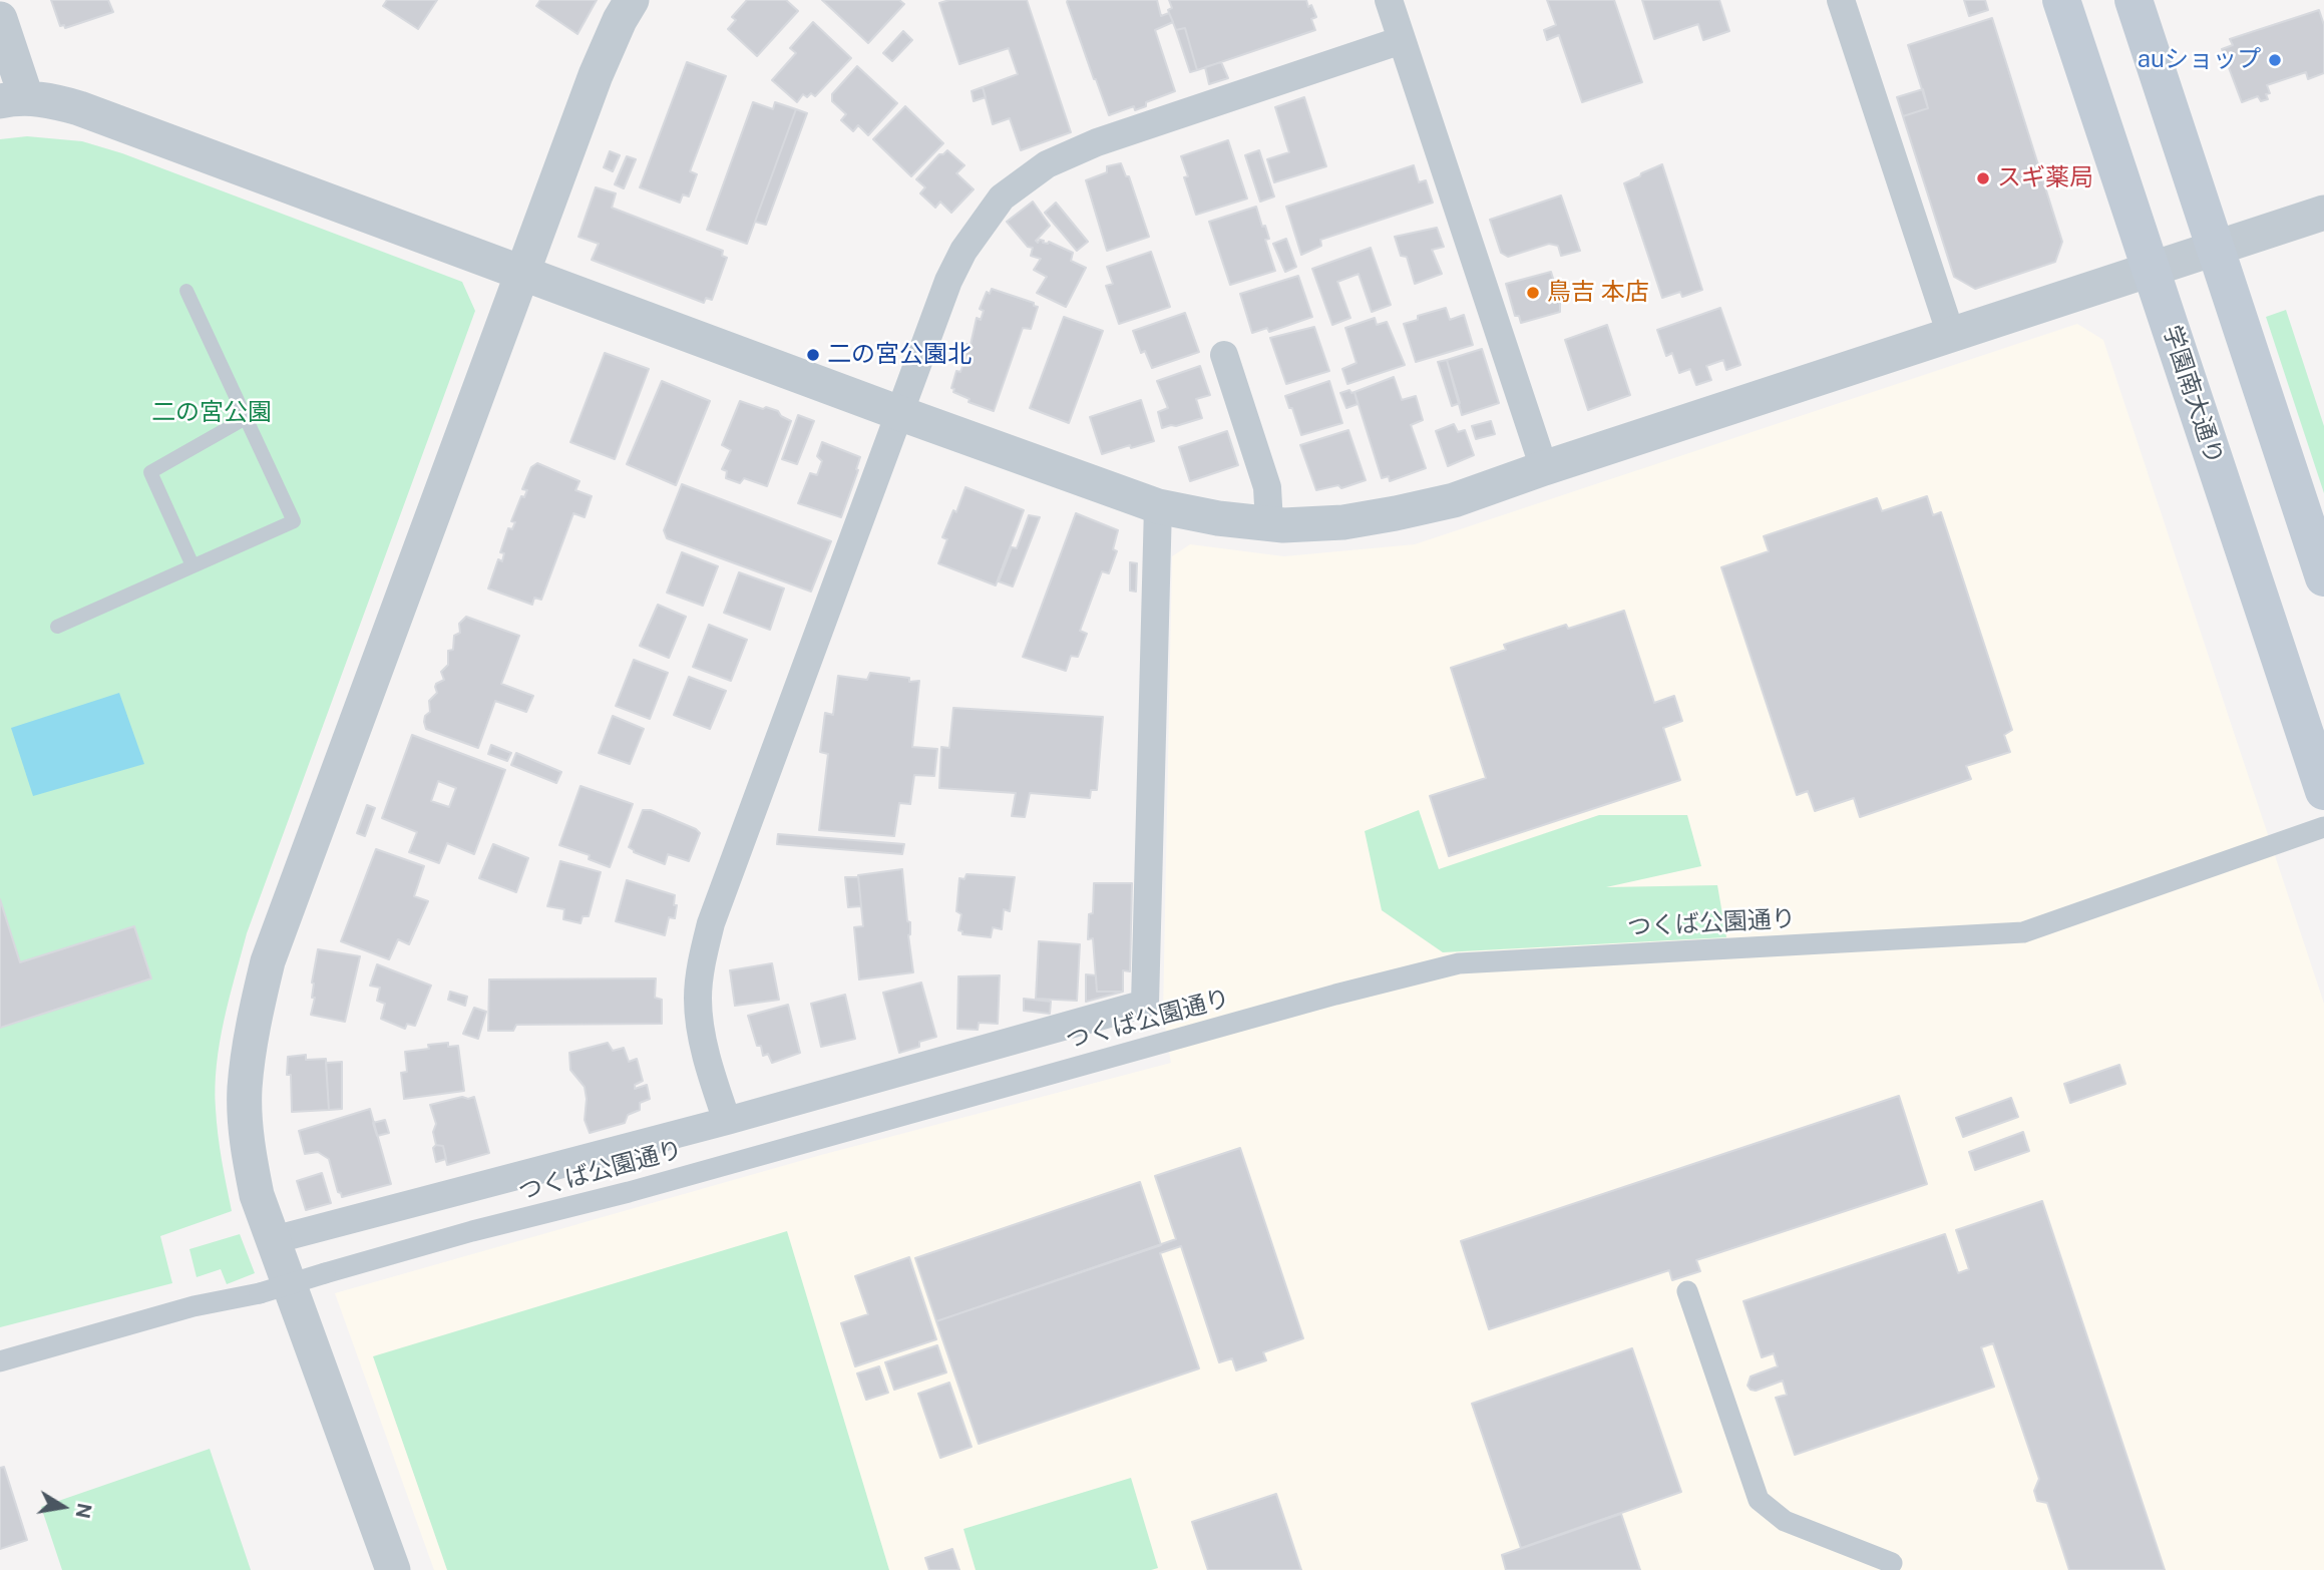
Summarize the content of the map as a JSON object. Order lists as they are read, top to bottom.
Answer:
{
  "streets": {
    "main road": ["学園南大通り"],
    "street": ["つくば公園通り"]
  },
  "parks": ["二の宮公園"],
  "places": [
    "auショップ",
    "スギ薬局",
    "鳥吉 本店",
    "二の宮公園北"
  ],
  "north": "right"
}
